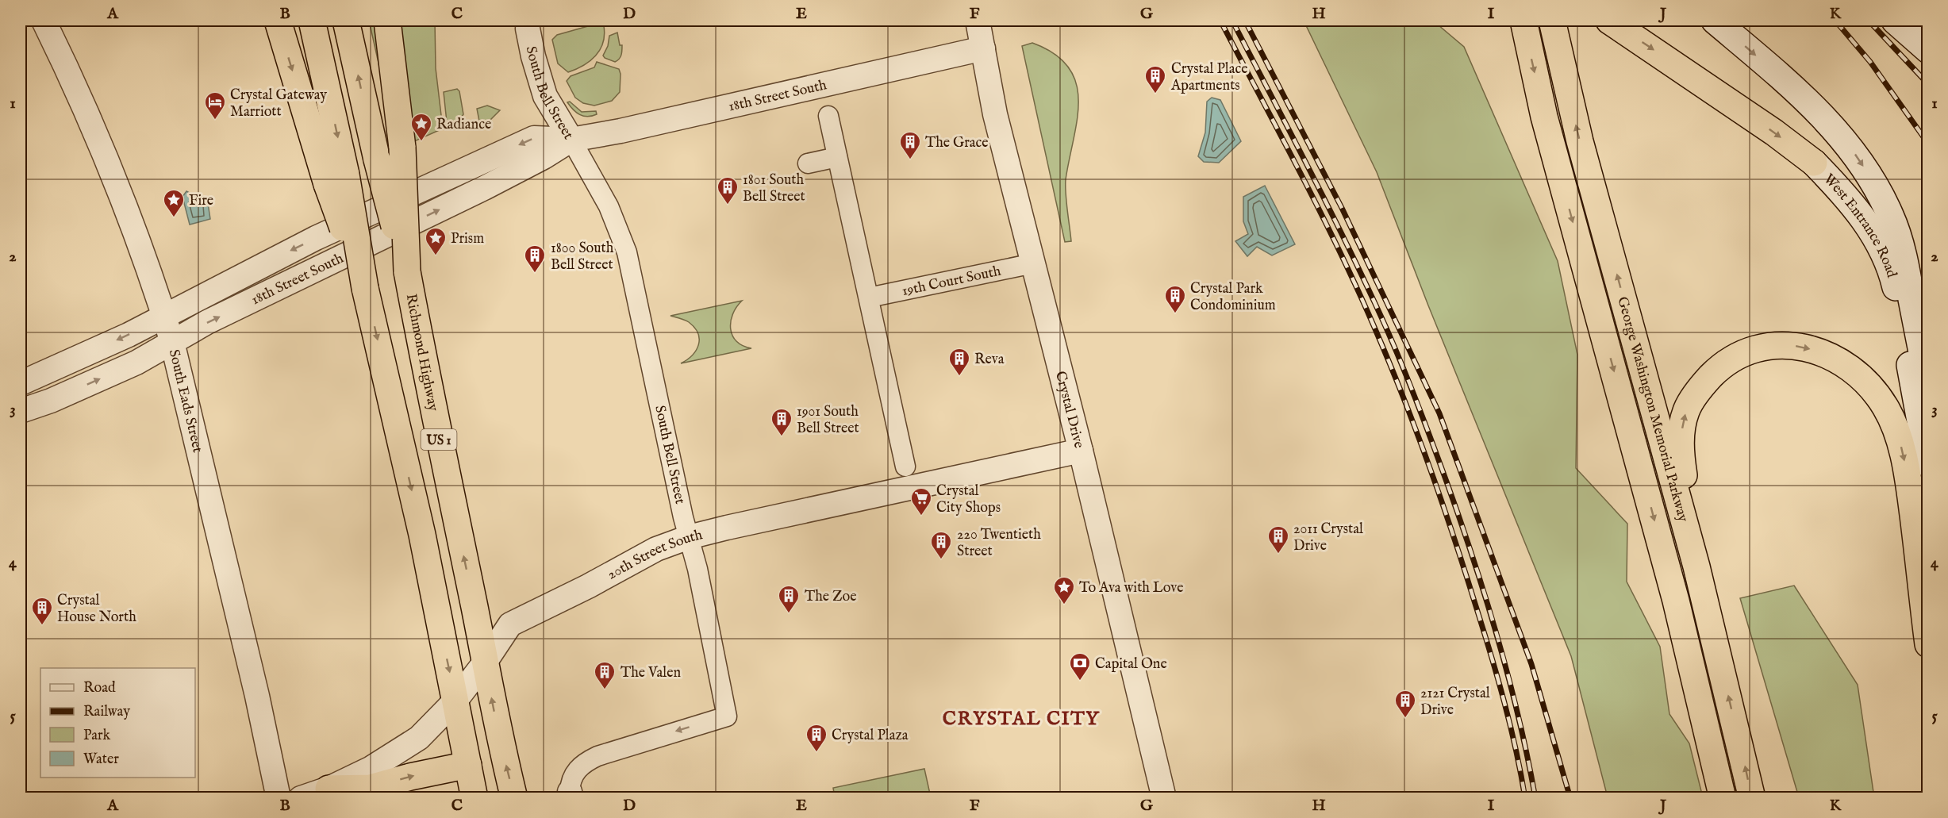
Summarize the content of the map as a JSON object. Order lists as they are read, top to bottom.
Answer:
{
  "streets": {
    "highway": ["Richmond Highway", "George Washington Memorial Parkway", "US 1"],
    "main road": ["West Entrance Road"],
    "street": [
      "South Bell Street",
      "18th Street South",
      "19th Court South",
      "South Eads Street",
      "Crystal Drive",
      "20th Street South"
    ]
  },
  "crossings": [
    ["South Bell Street", "18th Street South"],
    ["South Bell Street", "20th Street South"],
    ["18th Street South", "South Eads Street"],
    ["18th Street South", "Crystal Drive"],
    ["19th Court South", "Crystal Drive"],
    ["Richmond Highway", "20th Street South"],
    ["Crystal Drive", "20th Street South"],
    ["US 1", "20th Street South"]
  ],
  "districts": ["CRYSTAL CITY"],
  "places": {
    "building": [
      "Crystal Place Apartments",
      "The Grace",
      "1801 South Bell Street",
      "1800 South Bell Street",
      "Crystal Park Condominium",
      "Reva",
      "1901 South Bell Street",
      "2011 Crystal Drive",
      "220 Twentieth Street",
      "The Zoe",
      "Crystal House North",
      "The Valen",
      "2121 Crystal Drive",
      "Crystal Plaza"
    ],
    "hotel": ["Crystal Gateway Marriott"],
    "place": [
      "Radiance",
      "Fire",
      "Prism",
      "To Ava with Love"
    ],
    "supermarket": ["Crystal City Shops"],
    "bank": ["Capital One"]
  },
  "legend": [
    "Road",
    "Railway",
    "Park",
    "Water"
  ],
  "grid": {
    "columns": [
      "A",
      "B",
      "C",
      "D",
      "E",
      "F",
      "G",
      "H",
      "I",
      "J",
      "K"
    ],
    "rows": [
      "1",
      "2",
      "3",
      "4",
      "5"
    ]
  }
}
